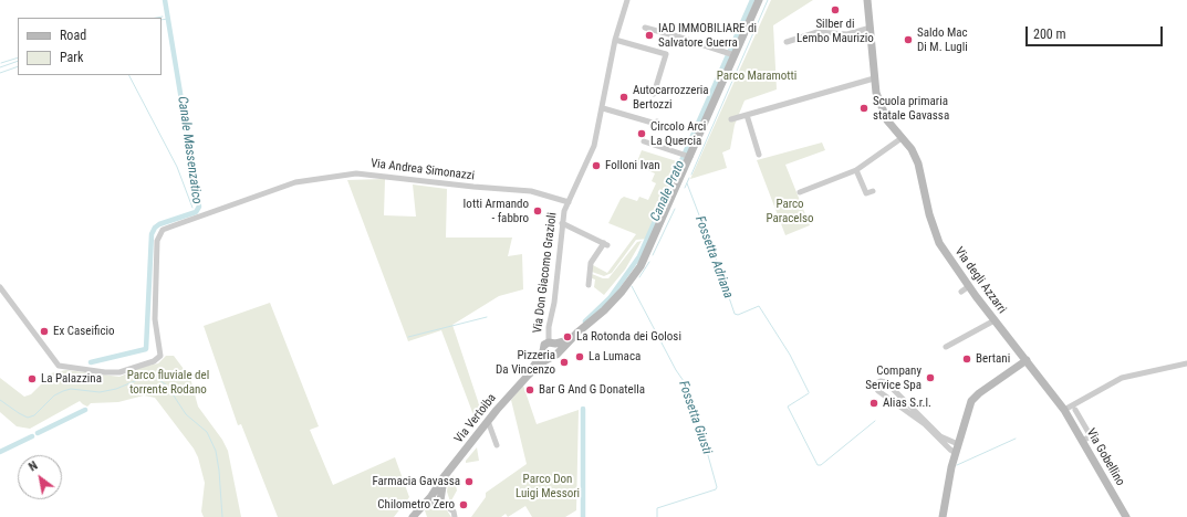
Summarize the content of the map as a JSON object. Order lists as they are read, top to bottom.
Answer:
{
  "streets": {
    "street": [
      "Via Andrea Simonazzi",
      "Via Don Giacomo Grazioli",
      "Via degli Azzarri",
      "Via Vertoiba",
      "Via Gobellino"
    ]
  },
  "crossings": [
    ["Via Andrea Simonazzi", "Via Don Giacomo Grazioli"],
    ["Via degli Azzarri", "Via Gobellino"]
  ],
  "water": [
    "Canale Massenzatico",
    "Canale Prato",
    "Fossetta Adriana",
    "Fossetta Giusti"
  ],
  "parks": [
    "Parco Maramotti",
    "Parco Paracelso",
    "Parco fluviale del torrente Rodano",
    "Parco Don Luigi Messori"
  ],
  "places": [
    "Silber di Lembo Maurizio",
    "IAD IMMOBILIARE di Salvatore Guerra",
    "Saldo Mac Di M. Lugli",
    "Autocarrozzeria Bertozzi",
    "Scuola primaria statale Gavassa",
    "Circolo Arci La Quercia",
    "Folloni Ivan",
    "Iotti Armando - fabbro",
    "Ex Caseificio",
    "La Rotonda dei Golosi",
    "La Lumaca",
    "Bertani",
    "Pizzeria Da Vincenzo",
    "Company Service Spa",
    "La Palazzina",
    "Bar G And G Donatella",
    "Alias S.r.l.",
    "Farmacia Gavassa",
    "Chilometro Zero"
  ],
  "legend": ["Road", "Park"],
  "scale_bar": "200 m",
  "north": "top left"
}
